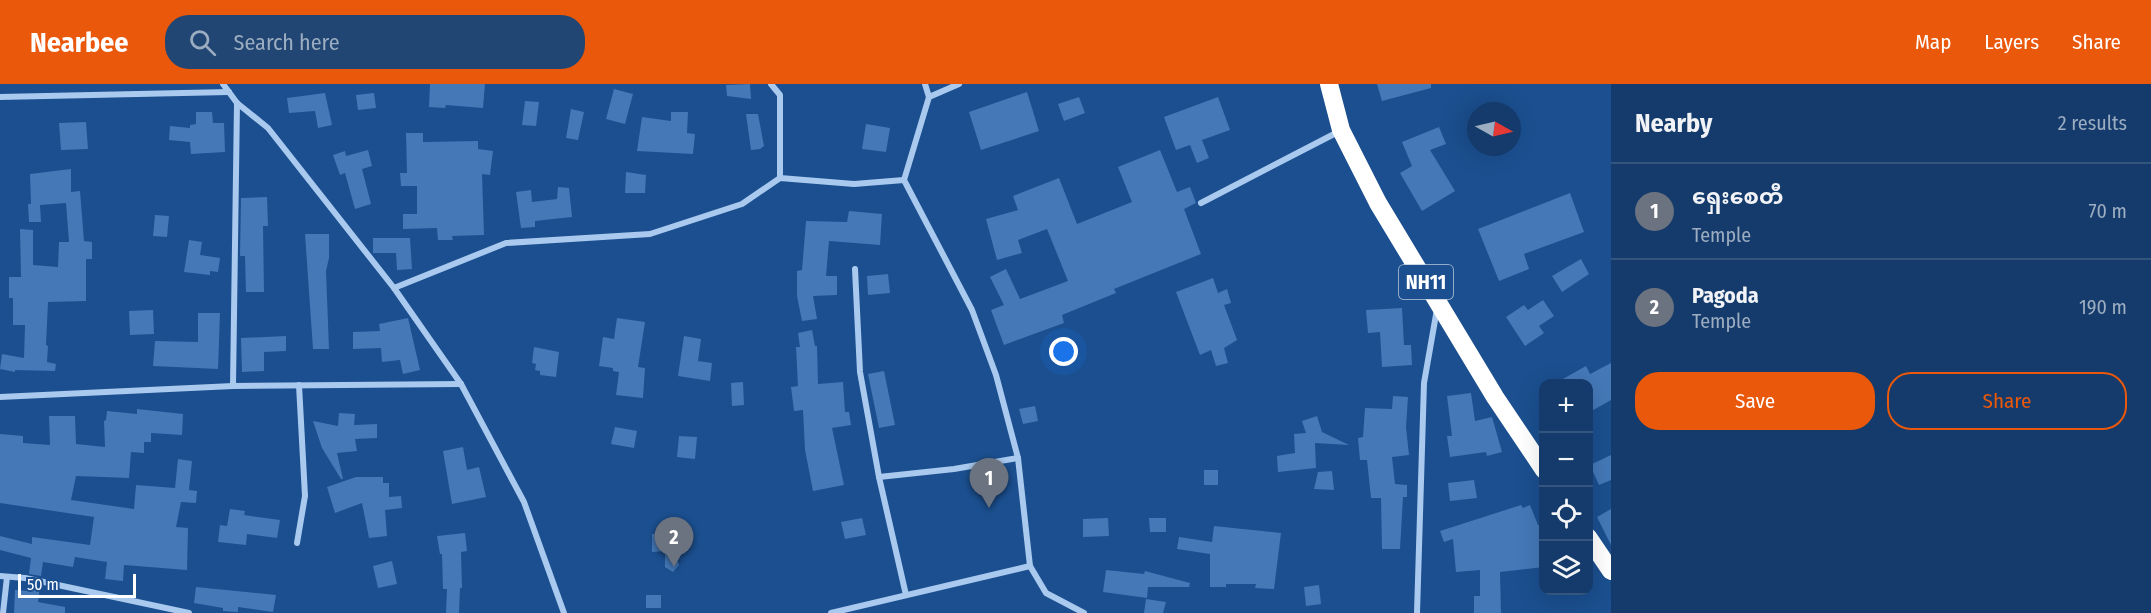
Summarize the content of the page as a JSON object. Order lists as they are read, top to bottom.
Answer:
{
  "streets": {
    "highway": ["NH11"]
  },
  "scale_bar": "50 m",
  "north": "right",
  "page": {
    "header": "Nearbee",
    "search": "Search here",
    "nav": ["Map", "Layers", "Share"],
    "heading": ["Nearby", "2 results"],
    "list": [
      {
        "mark": "1",
        "name": "ရှေးစေတီ",
        "note": "Temple",
        "value": "70 m"
      },
      {
        "mark": "2",
        "name": "Pagoda",
        "note": "Temple",
        "value": "190 m"
      }
    ],
    "buttons": ["Save", "Share"],
    "map_buttons": ["+", "−"],
    "pins": ["1", "2"],
    "scale": "50 m"
  }
}
